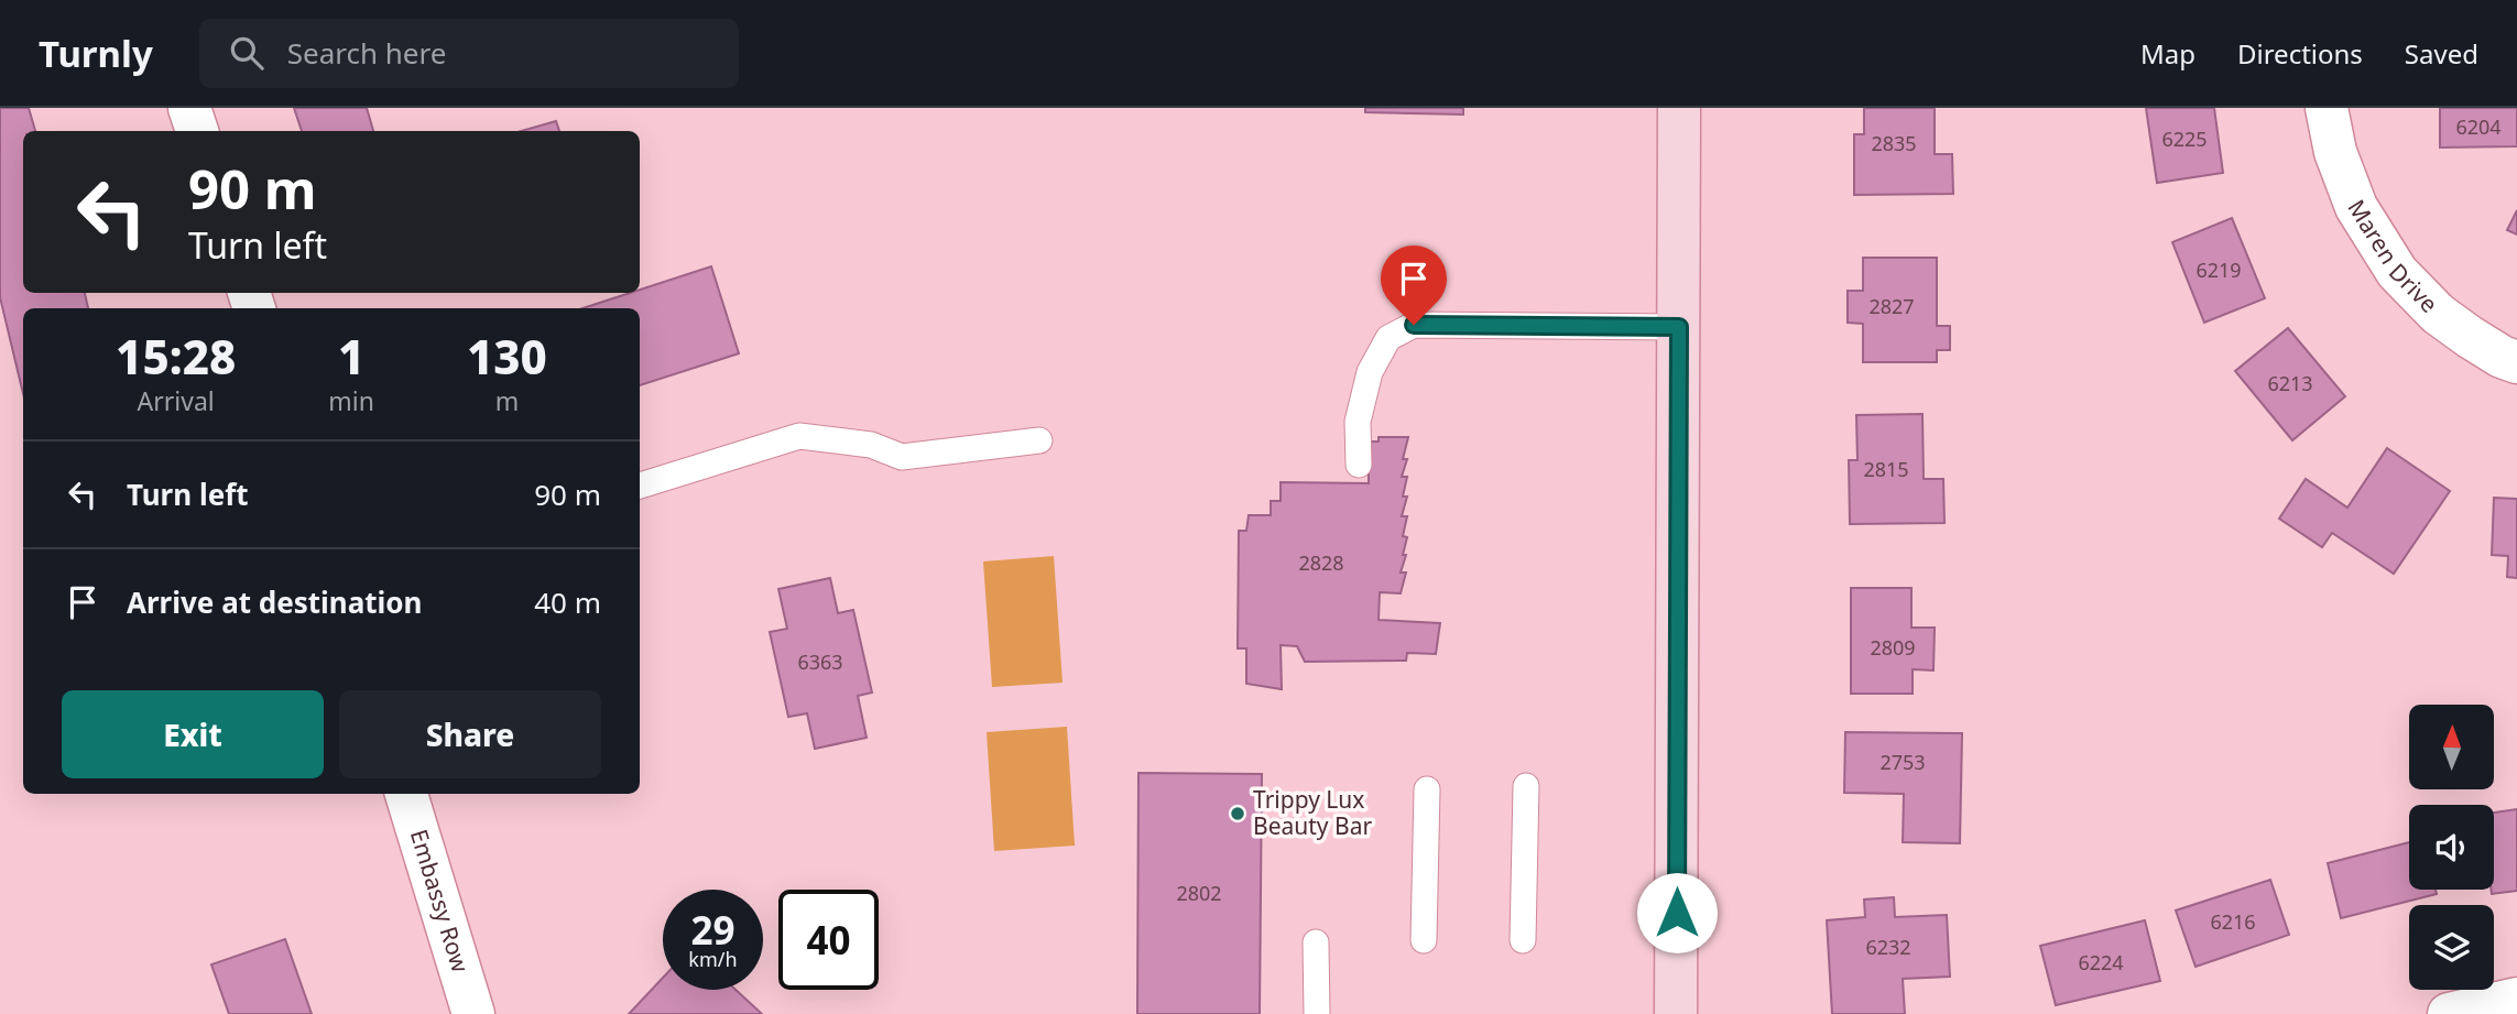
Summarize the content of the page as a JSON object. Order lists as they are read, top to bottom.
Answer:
{
  "streets": {
    "street": ["Maren Drive", "Embassy Row"]
  },
  "places": ["Trippy Lux Beauty Bar"],
  "house_numbers": [
    "6204",
    "6225",
    "2835",
    "6219",
    "2827",
    "6213",
    "2815",
    "2828",
    "2809",
    "6363",
    "2753",
    "2802",
    "6216",
    "6232",
    "6224"
  ],
  "north": "top",
  "page": {
    "header": "Turnly",
    "search": "Search here",
    "nav": ["Map", "Directions", "Saved"],
    "turn": ["90 m", "Turn left"],
    "eta": [
      "15:28",
      "Arrival",
      "1",
      "min",
      "130",
      "m"
    ],
    "list": [
      {
        "name": "Turn left",
        "value": "90 m"
      },
      {
        "name": "Arrive at destination",
        "value": "40 m"
      }
    ],
    "buttons": ["Exit", "Share"],
    "speed": "29 km/h",
    "limit": "40"
  }
}
